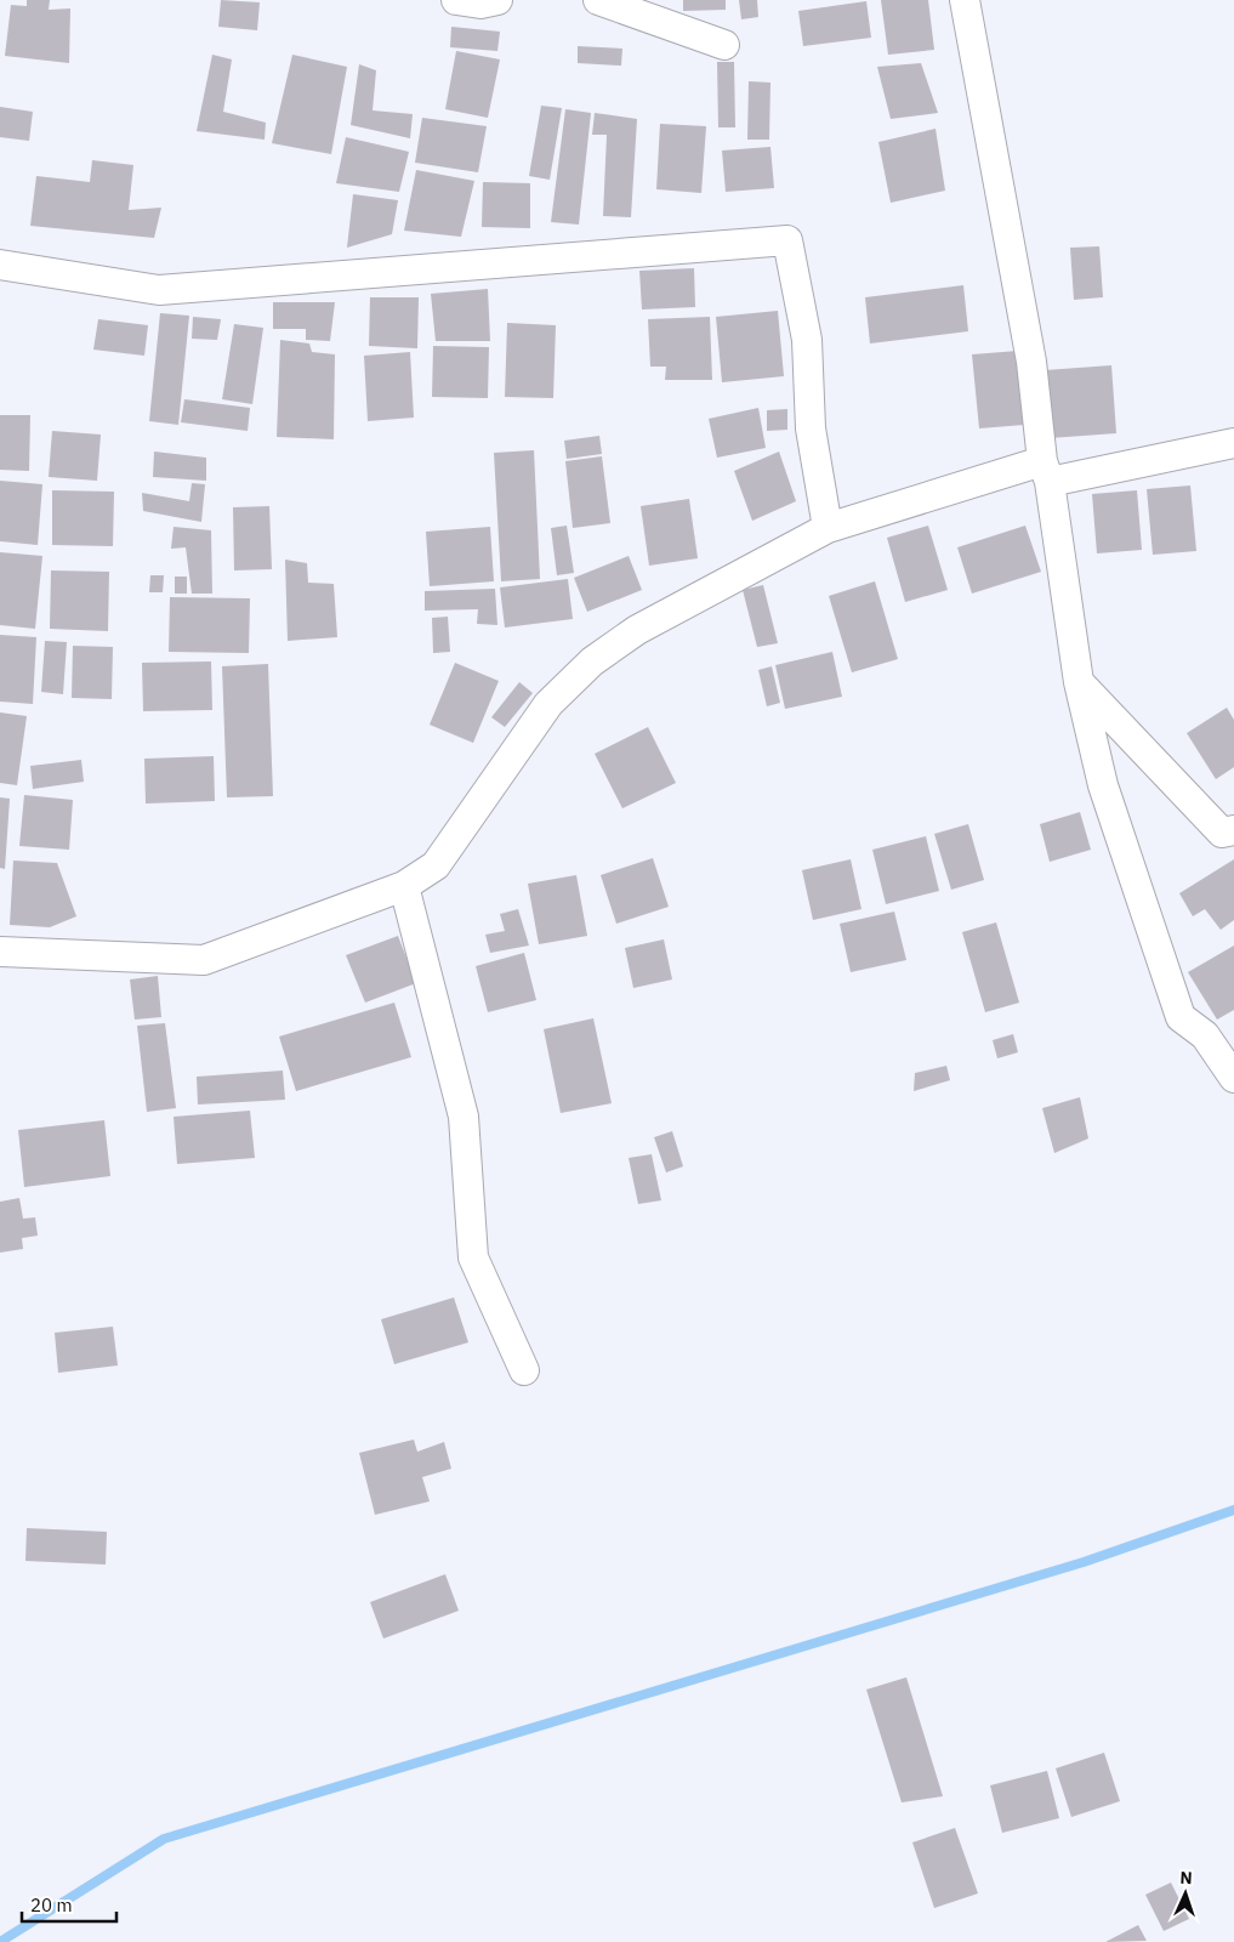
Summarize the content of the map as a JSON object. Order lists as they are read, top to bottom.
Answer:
{
  "scale_bar": "20 m",
  "north": "top"
}
